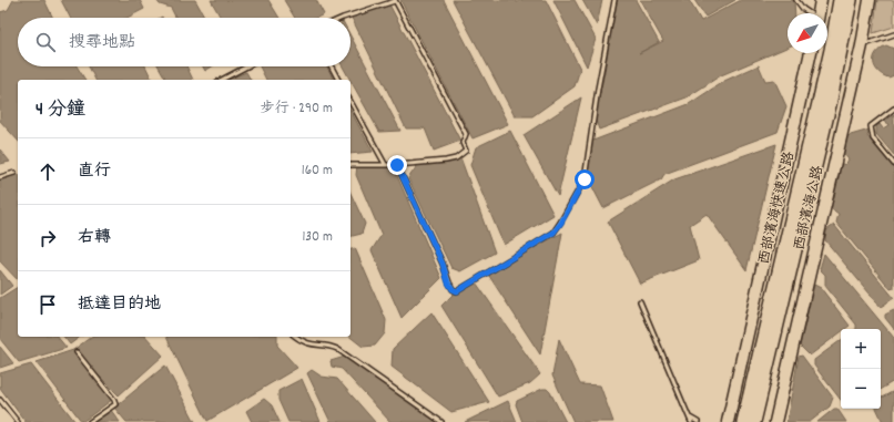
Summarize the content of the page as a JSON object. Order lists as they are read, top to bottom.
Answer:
{
  "streets": {
    "highway": ["西部濱海快速公路"],
    "main road": ["西部濱海公路"]
  },
  "north": "bottom left",
  "page": {
    "search": "搜尋地點",
    "heading": ["4 分鐘", "步行 · 290 m"],
    "list": [
      ["直行", "160 m"],
      ["右轉", "130 m"],
      "抵達目的地"
    ],
    "map_buttons": ["+", "−"]
  }
}
